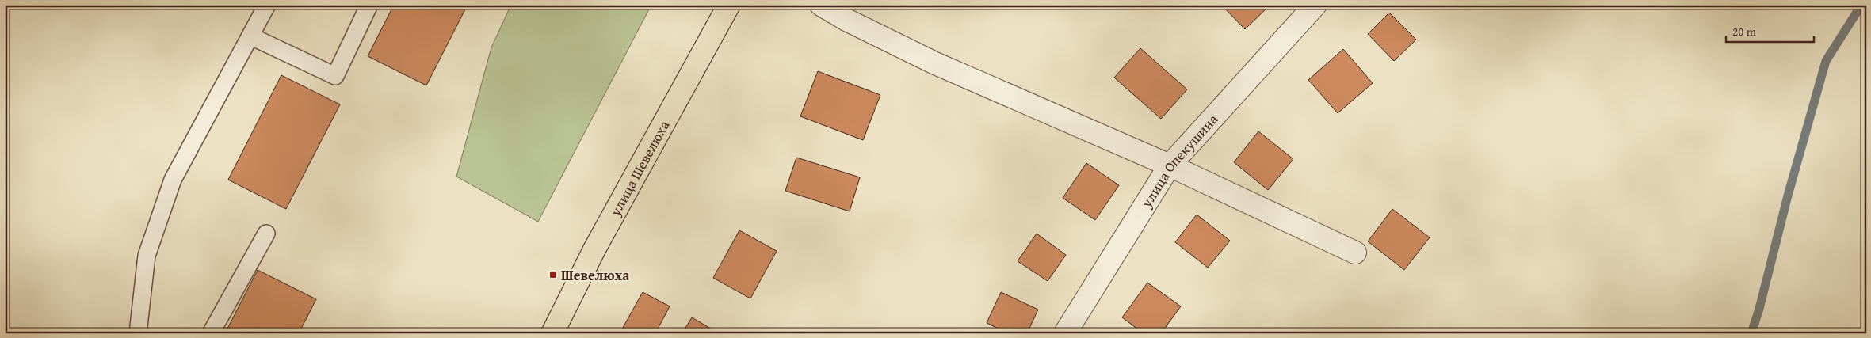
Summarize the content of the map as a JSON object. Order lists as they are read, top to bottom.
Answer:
{
  "streets": {
    "main road": ["улица Шевелюха"],
    "street": ["улица Опекушина"]
  },
  "places": {
    "transit": ["Шевелюха"]
  },
  "scale_bar": "20 m"
}
